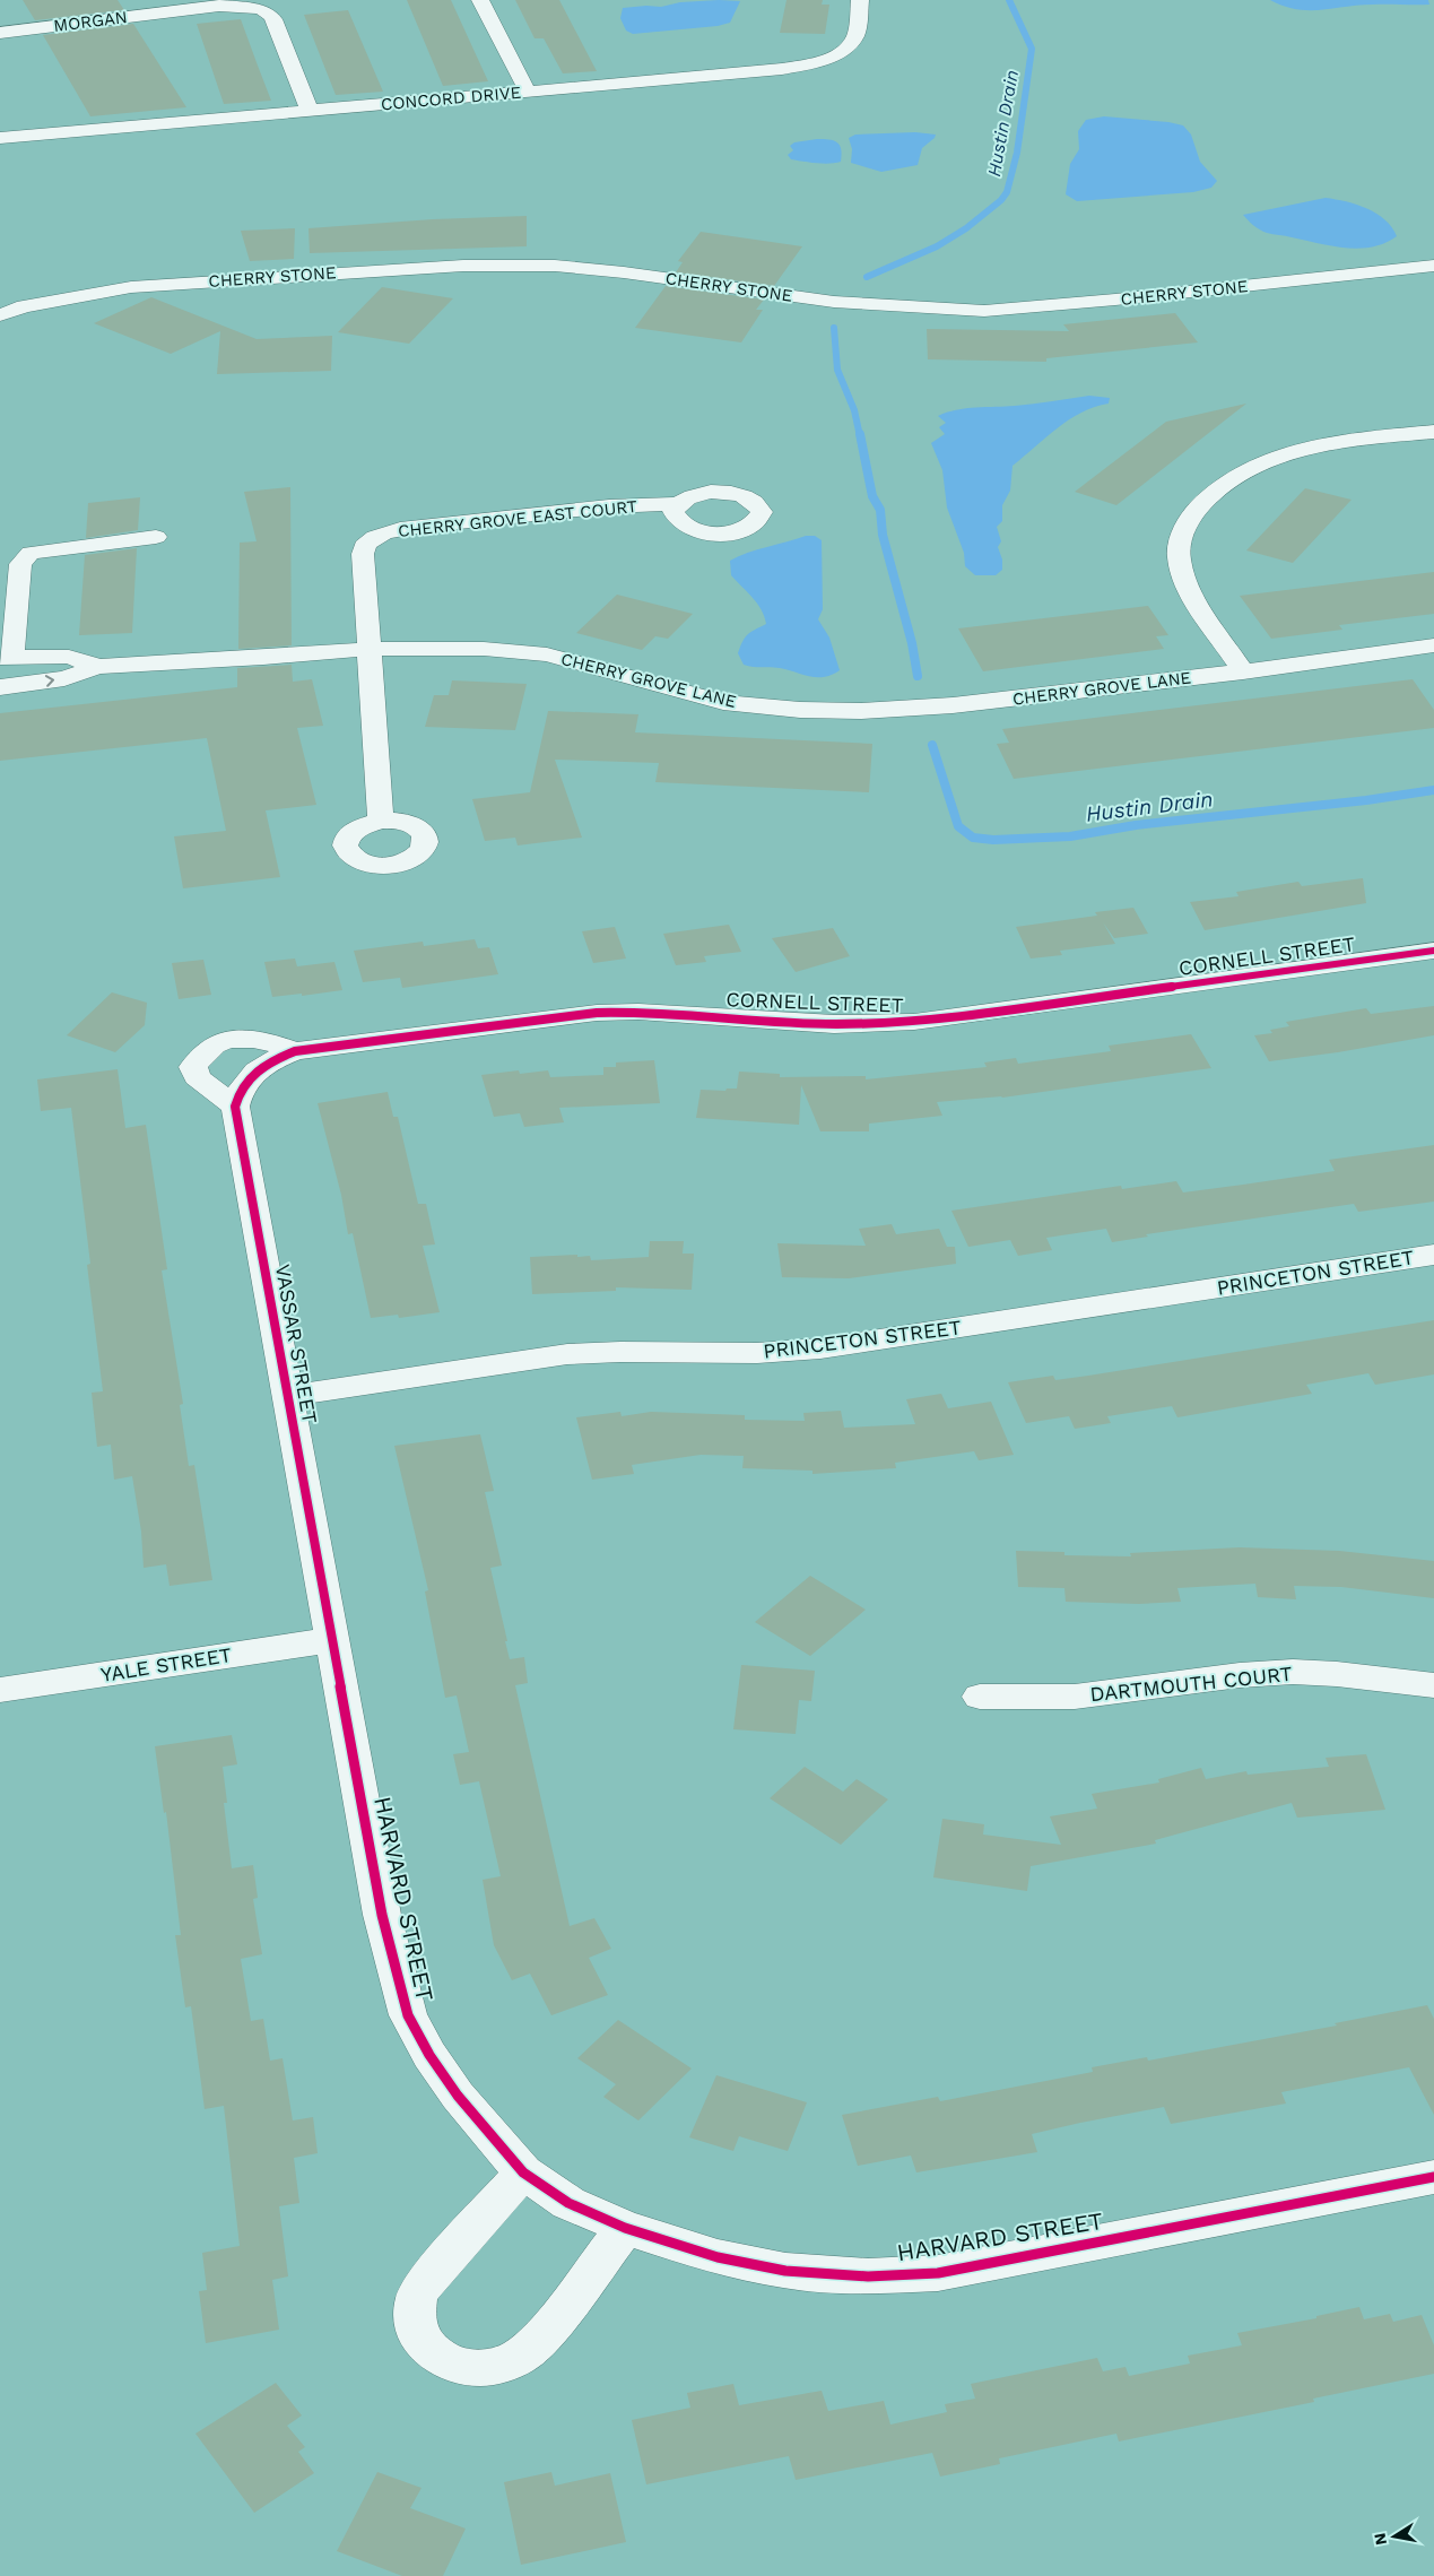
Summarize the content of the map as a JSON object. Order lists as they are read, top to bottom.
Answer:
{
  "streets": {
    "street": [
      "MORGAN",
      "CONCORD DRIVE",
      "CHERRY STONE",
      "CHERRY GROVE EAST COURT",
      "CHERRY GROVE LANE",
      "CORNELL STREET",
      "PRINCETON STREET",
      "VASSAR STREET",
      "YALE STREET",
      "DARTMOUTH COURT",
      "HARVARD STREET"
    ]
  },
  "crossings": [
    ["MORGAN", "CONCORD DRIVE"],
    ["CHERRY GROVE EAST COURT", "CHERRY GROVE LANE"],
    ["CORNELL STREET", "VASSAR STREET"],
    ["PRINCETON STREET", "VASSAR STREET"],
    ["VASSAR STREET", "YALE STREET"],
    ["VASSAR STREET", "HARVARD STREET"],
    ["YALE STREET", "HARVARD STREET"]
  ],
  "water": ["Hustin Drain"],
  "north": "left"
}
